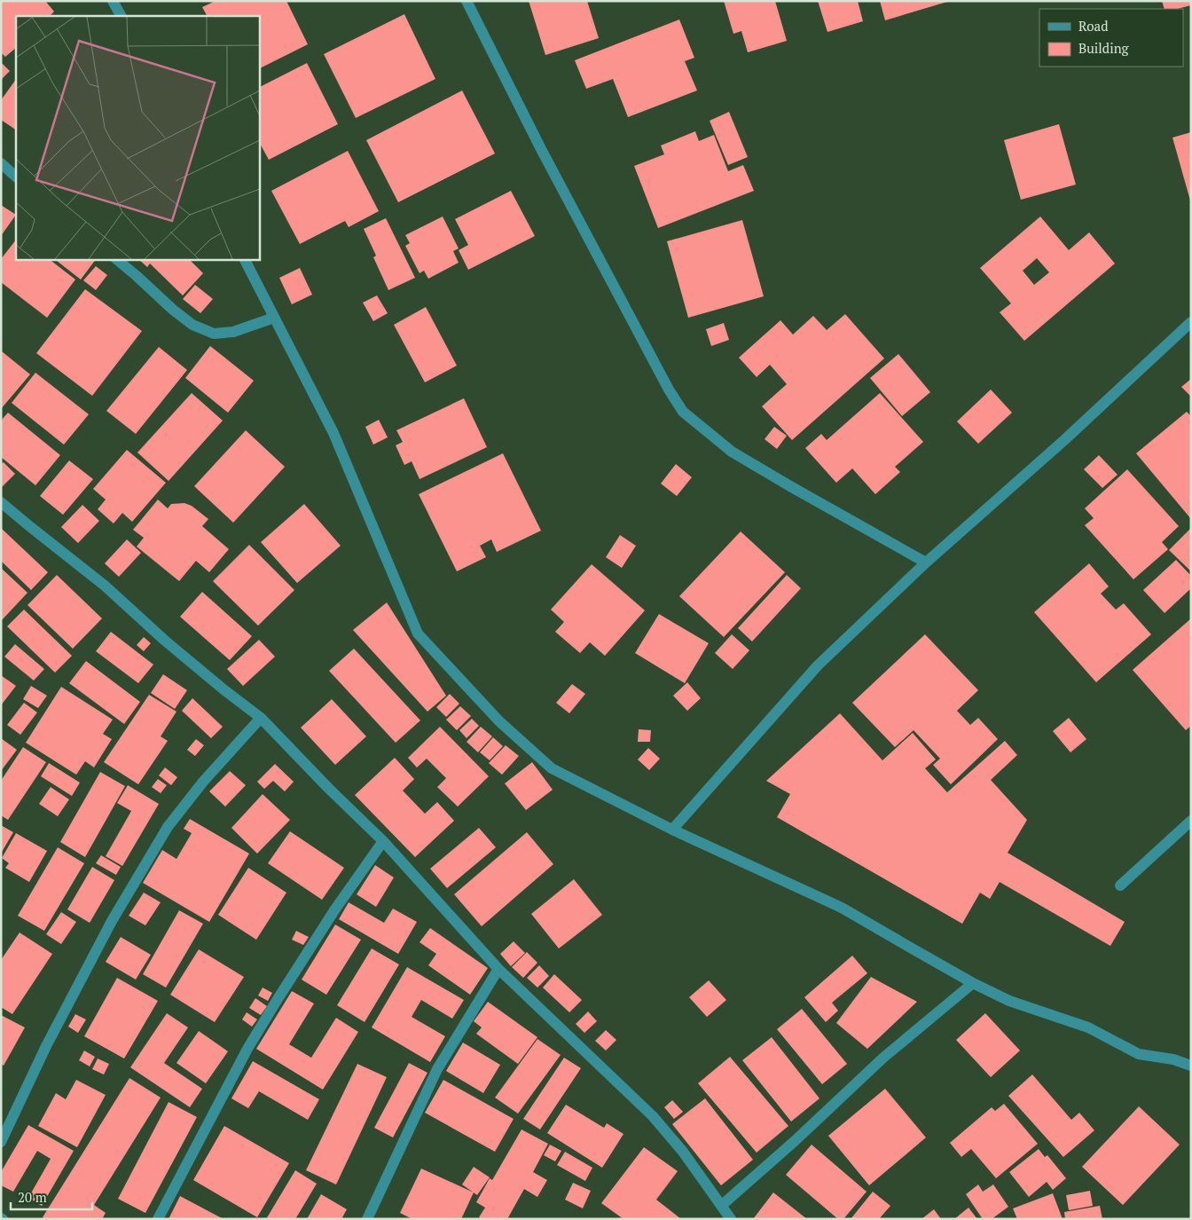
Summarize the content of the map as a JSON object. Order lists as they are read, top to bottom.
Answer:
{
  "legend": ["Road", "Building"],
  "scale_bar": "20 m"
}
